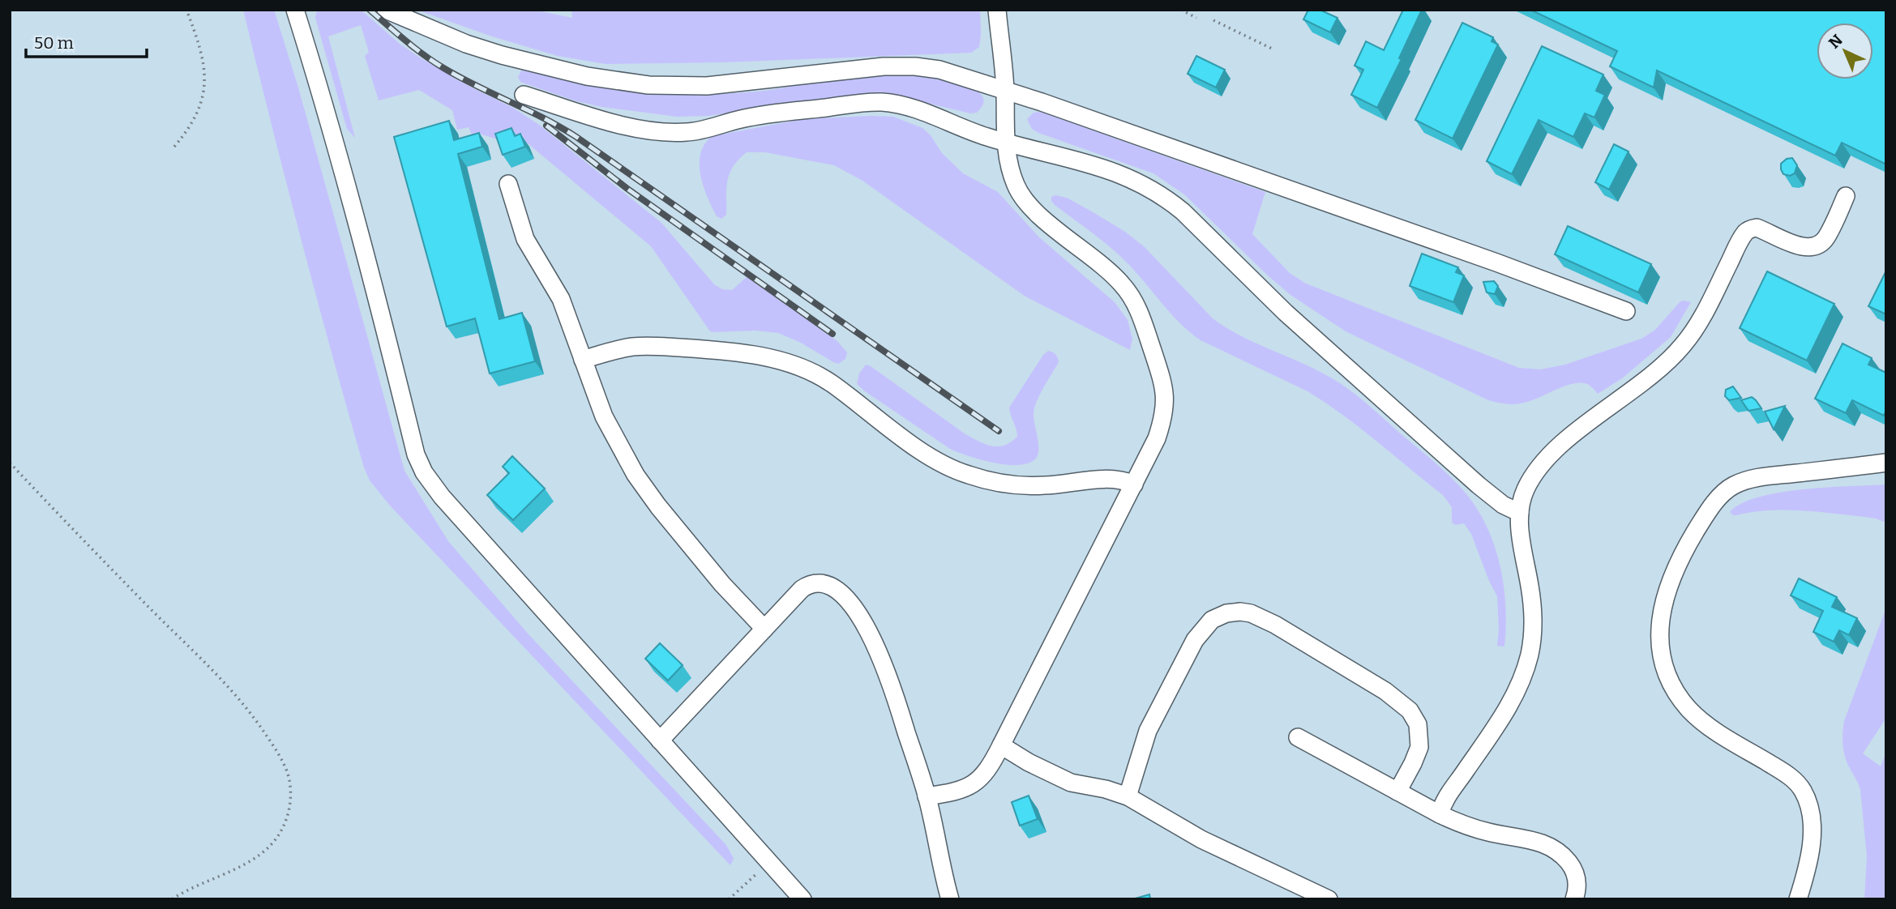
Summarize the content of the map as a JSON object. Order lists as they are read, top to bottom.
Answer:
{
  "scale_bar": "50 m",
  "north": "top left"
}
